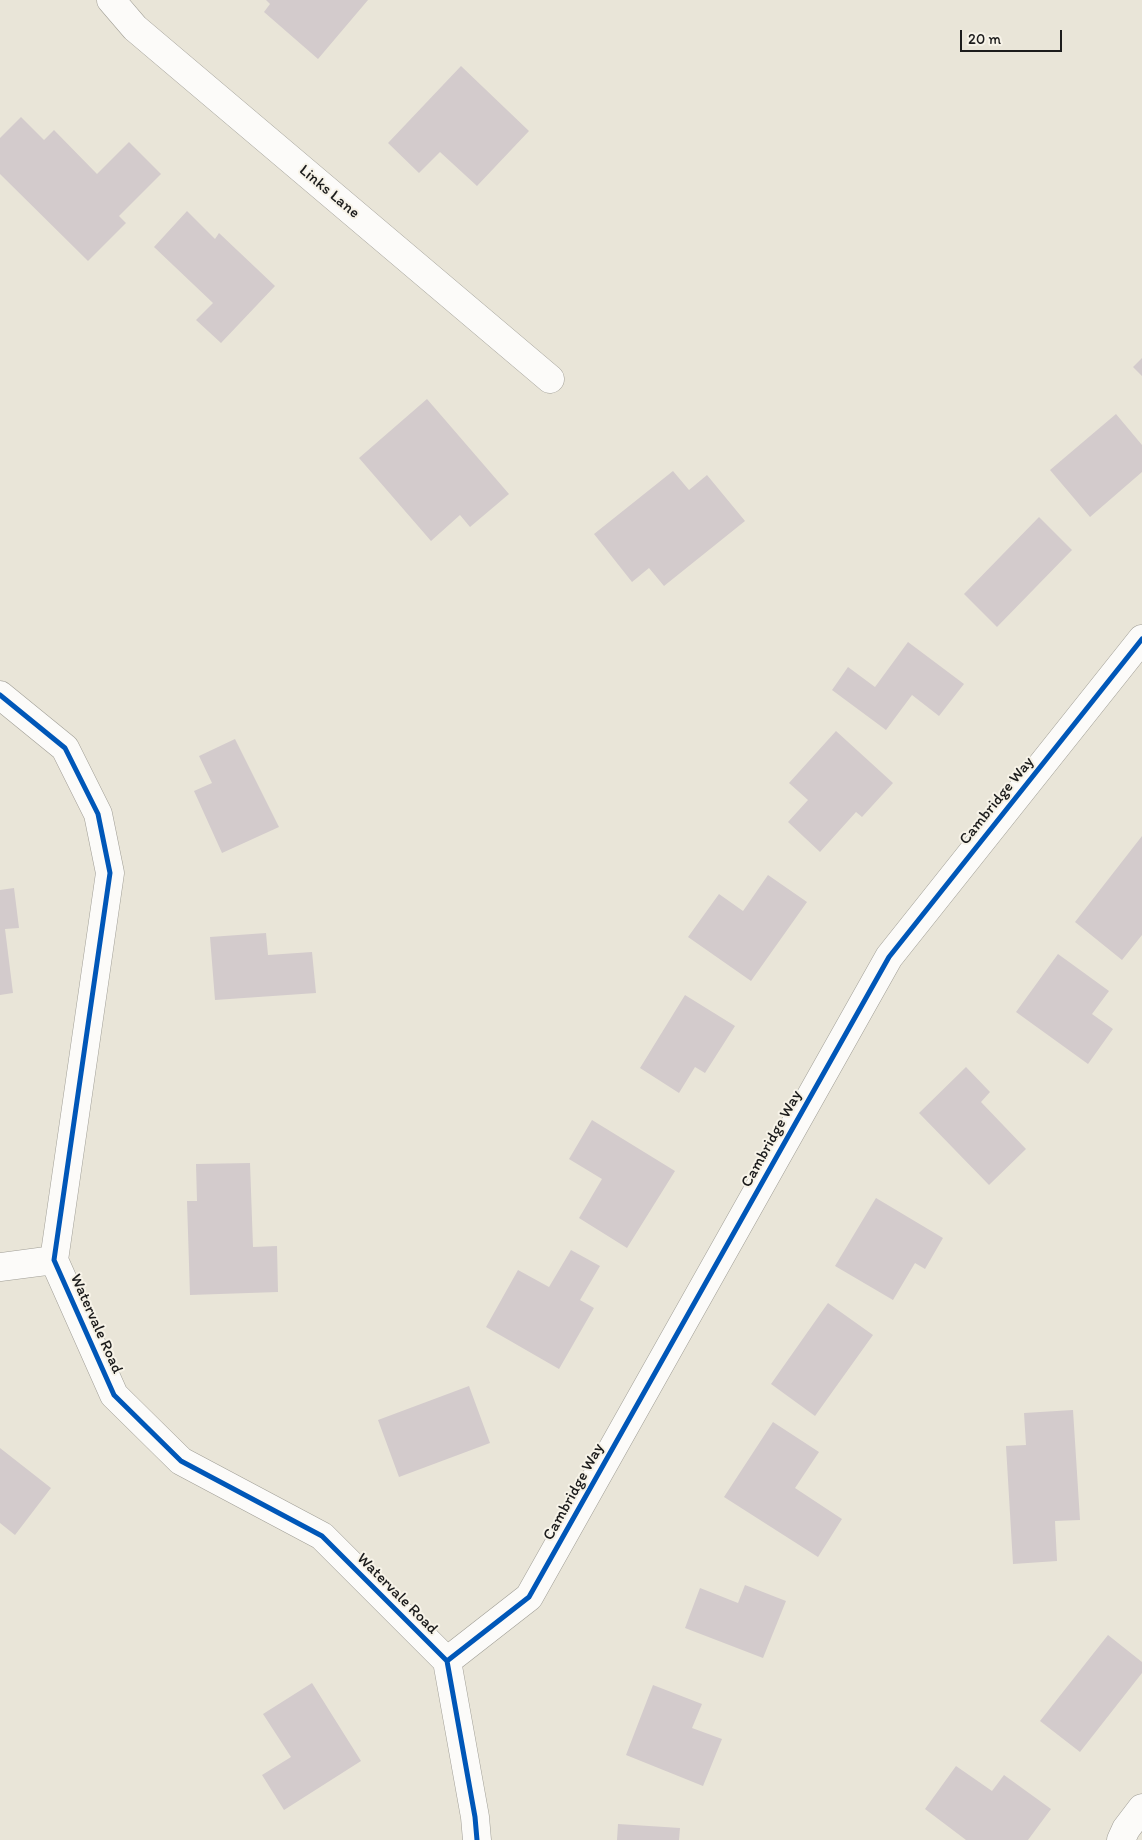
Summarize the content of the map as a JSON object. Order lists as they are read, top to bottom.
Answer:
{
  "streets": {
    "street": ["Links Lane", "Cambridge Way", "Watervale Road"]
  },
  "crossings": [
    ["Cambridge Way", "Watervale Road"]
  ],
  "scale_bar": "20 m"
}
